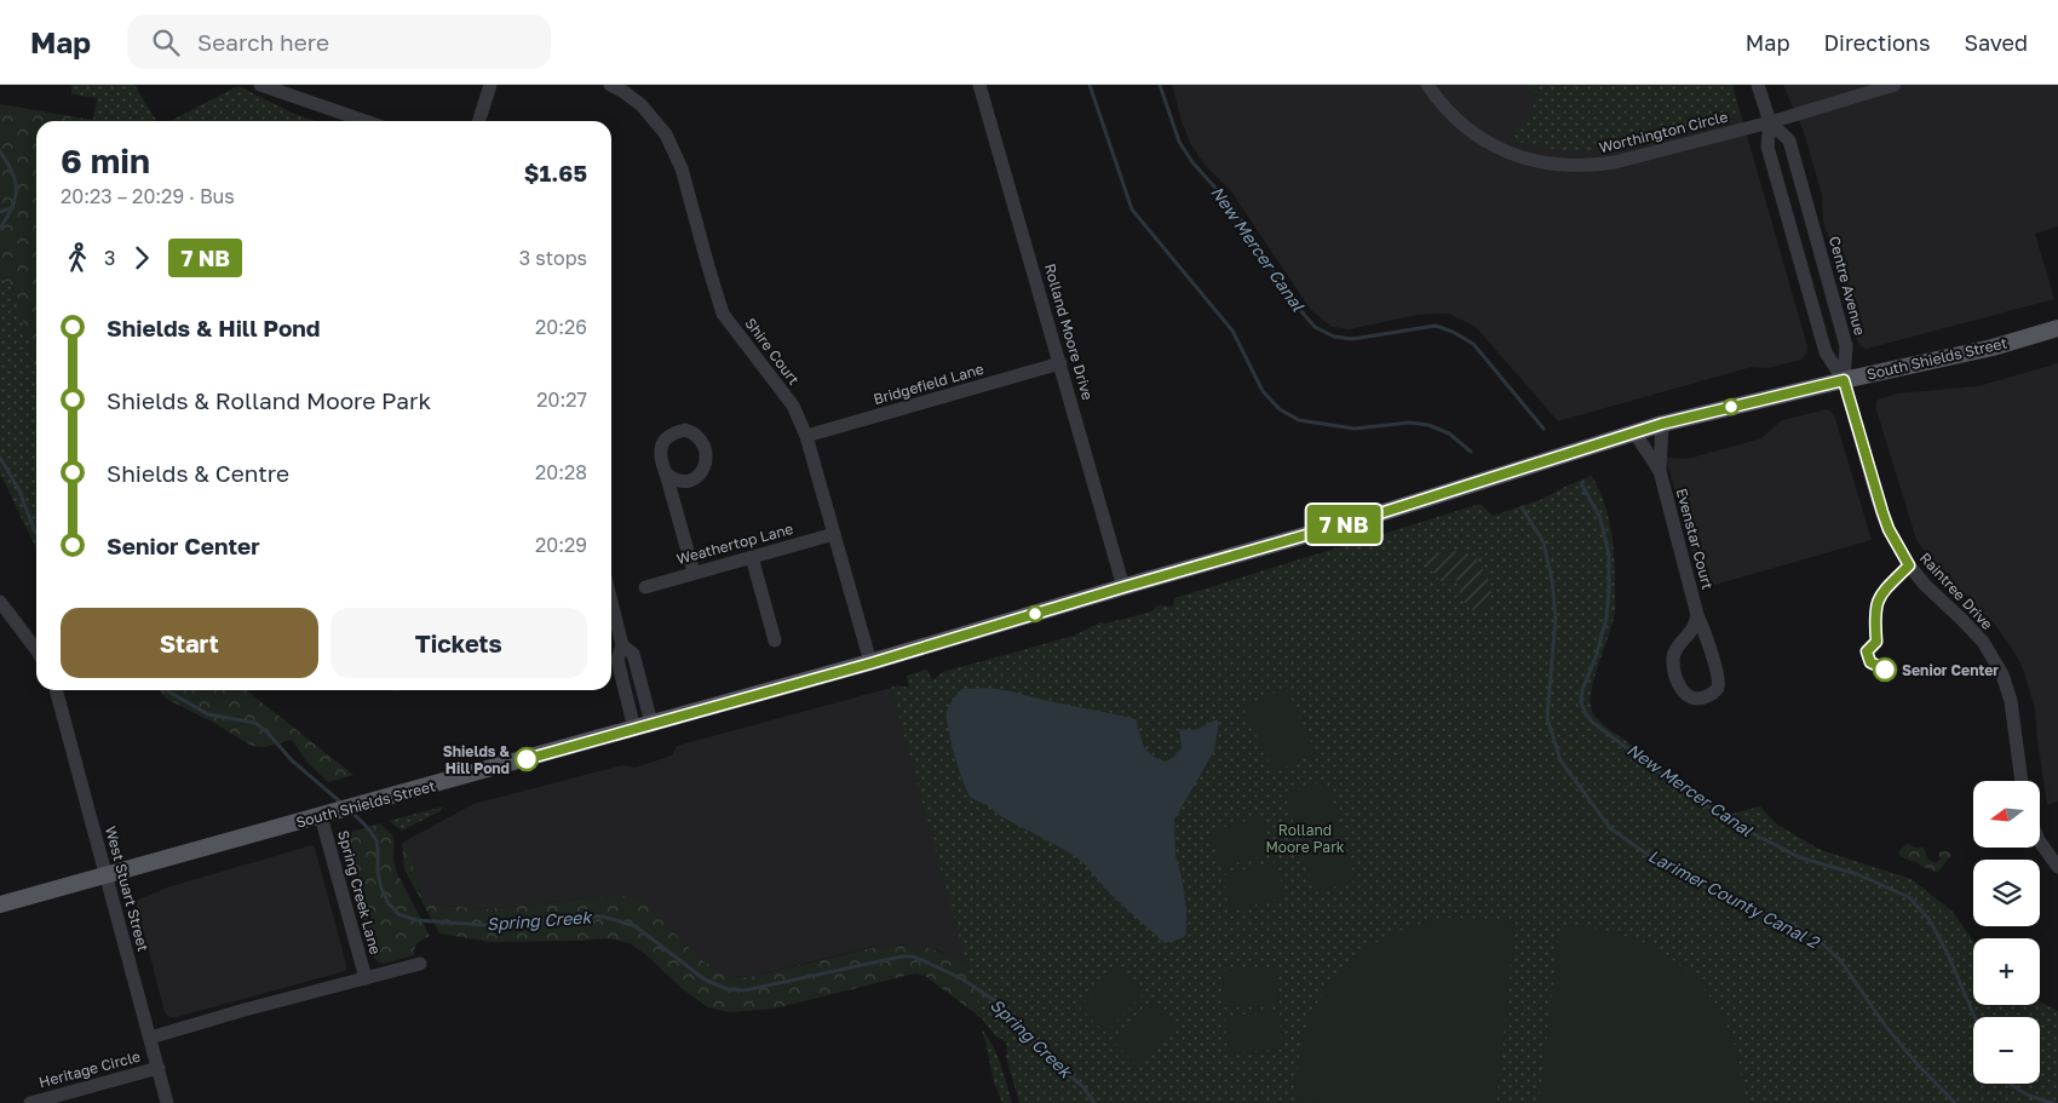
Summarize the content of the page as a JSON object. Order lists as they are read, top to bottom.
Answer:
{
  "streets": {
    "main road": ["South Shields Street"],
    "street": [
      "Worthington Circle",
      "Centre Avenue",
      "Rolland Moore Drive",
      "Shire Court",
      "Bridgefield Lane",
      "Evenstar Court",
      "Weathertop Lane",
      "Raintree Drive",
      "West Stuart Street",
      "Spring Creek Lane",
      "Heritage Circle"
    ]
  },
  "crossings": [
    ["Worthington Circle", "Centre Avenue"],
    ["Centre Avenue", "South Shields Street"],
    ["Centre Avenue", "Raintree Drive"],
    ["Rolland Moore Drive", "South Shields Street"],
    ["Rolland Moore Drive", "Bridgefield Lane"],
    ["Shire Court", "South Shields Street"],
    ["Shire Court", "Bridgefield Lane"],
    ["Shire Court", "Weathertop Lane"],
    ["South Shields Street", "Evenstar Court"],
    ["South Shields Street", "Raintree Drive"],
    ["South Shields Street", "West Stuart Street"],
    ["South Shields Street", "Spring Creek Lane"],
    ["West Stuart Street", "Heritage Circle"]
  ],
  "water": ["New Mercer Canal", "Larimer County Canal 2", "Spring Creek"],
  "parks": ["Rolland Moore Park"],
  "places": ["Senior Center", "Shields & Hill Pond"],
  "north": "left",
  "page": {
    "header": "Map",
    "search": "Search here",
    "nav": ["Map", "Directions", "Saved"],
    "on_map": "7 NB",
    "heading": ["6 min", "20:23 – 20:29 · Bus", "$1.65"],
    "legs": ["3", "7 NB", "3 stops"],
    "list": [
      {
        "name": "Shields & Hill Pond",
        "value": "20:26"
      },
      {
        "name": "Shields & Rolland Moore Park",
        "value": "20:27"
      },
      {
        "name": "Shields & Centre",
        "value": "20:28"
      },
      {
        "name": "Senior Center",
        "value": "20:29"
      }
    ],
    "buttons": ["Start", "Tickets"],
    "map_buttons": ["+", "−"]
  }
}
